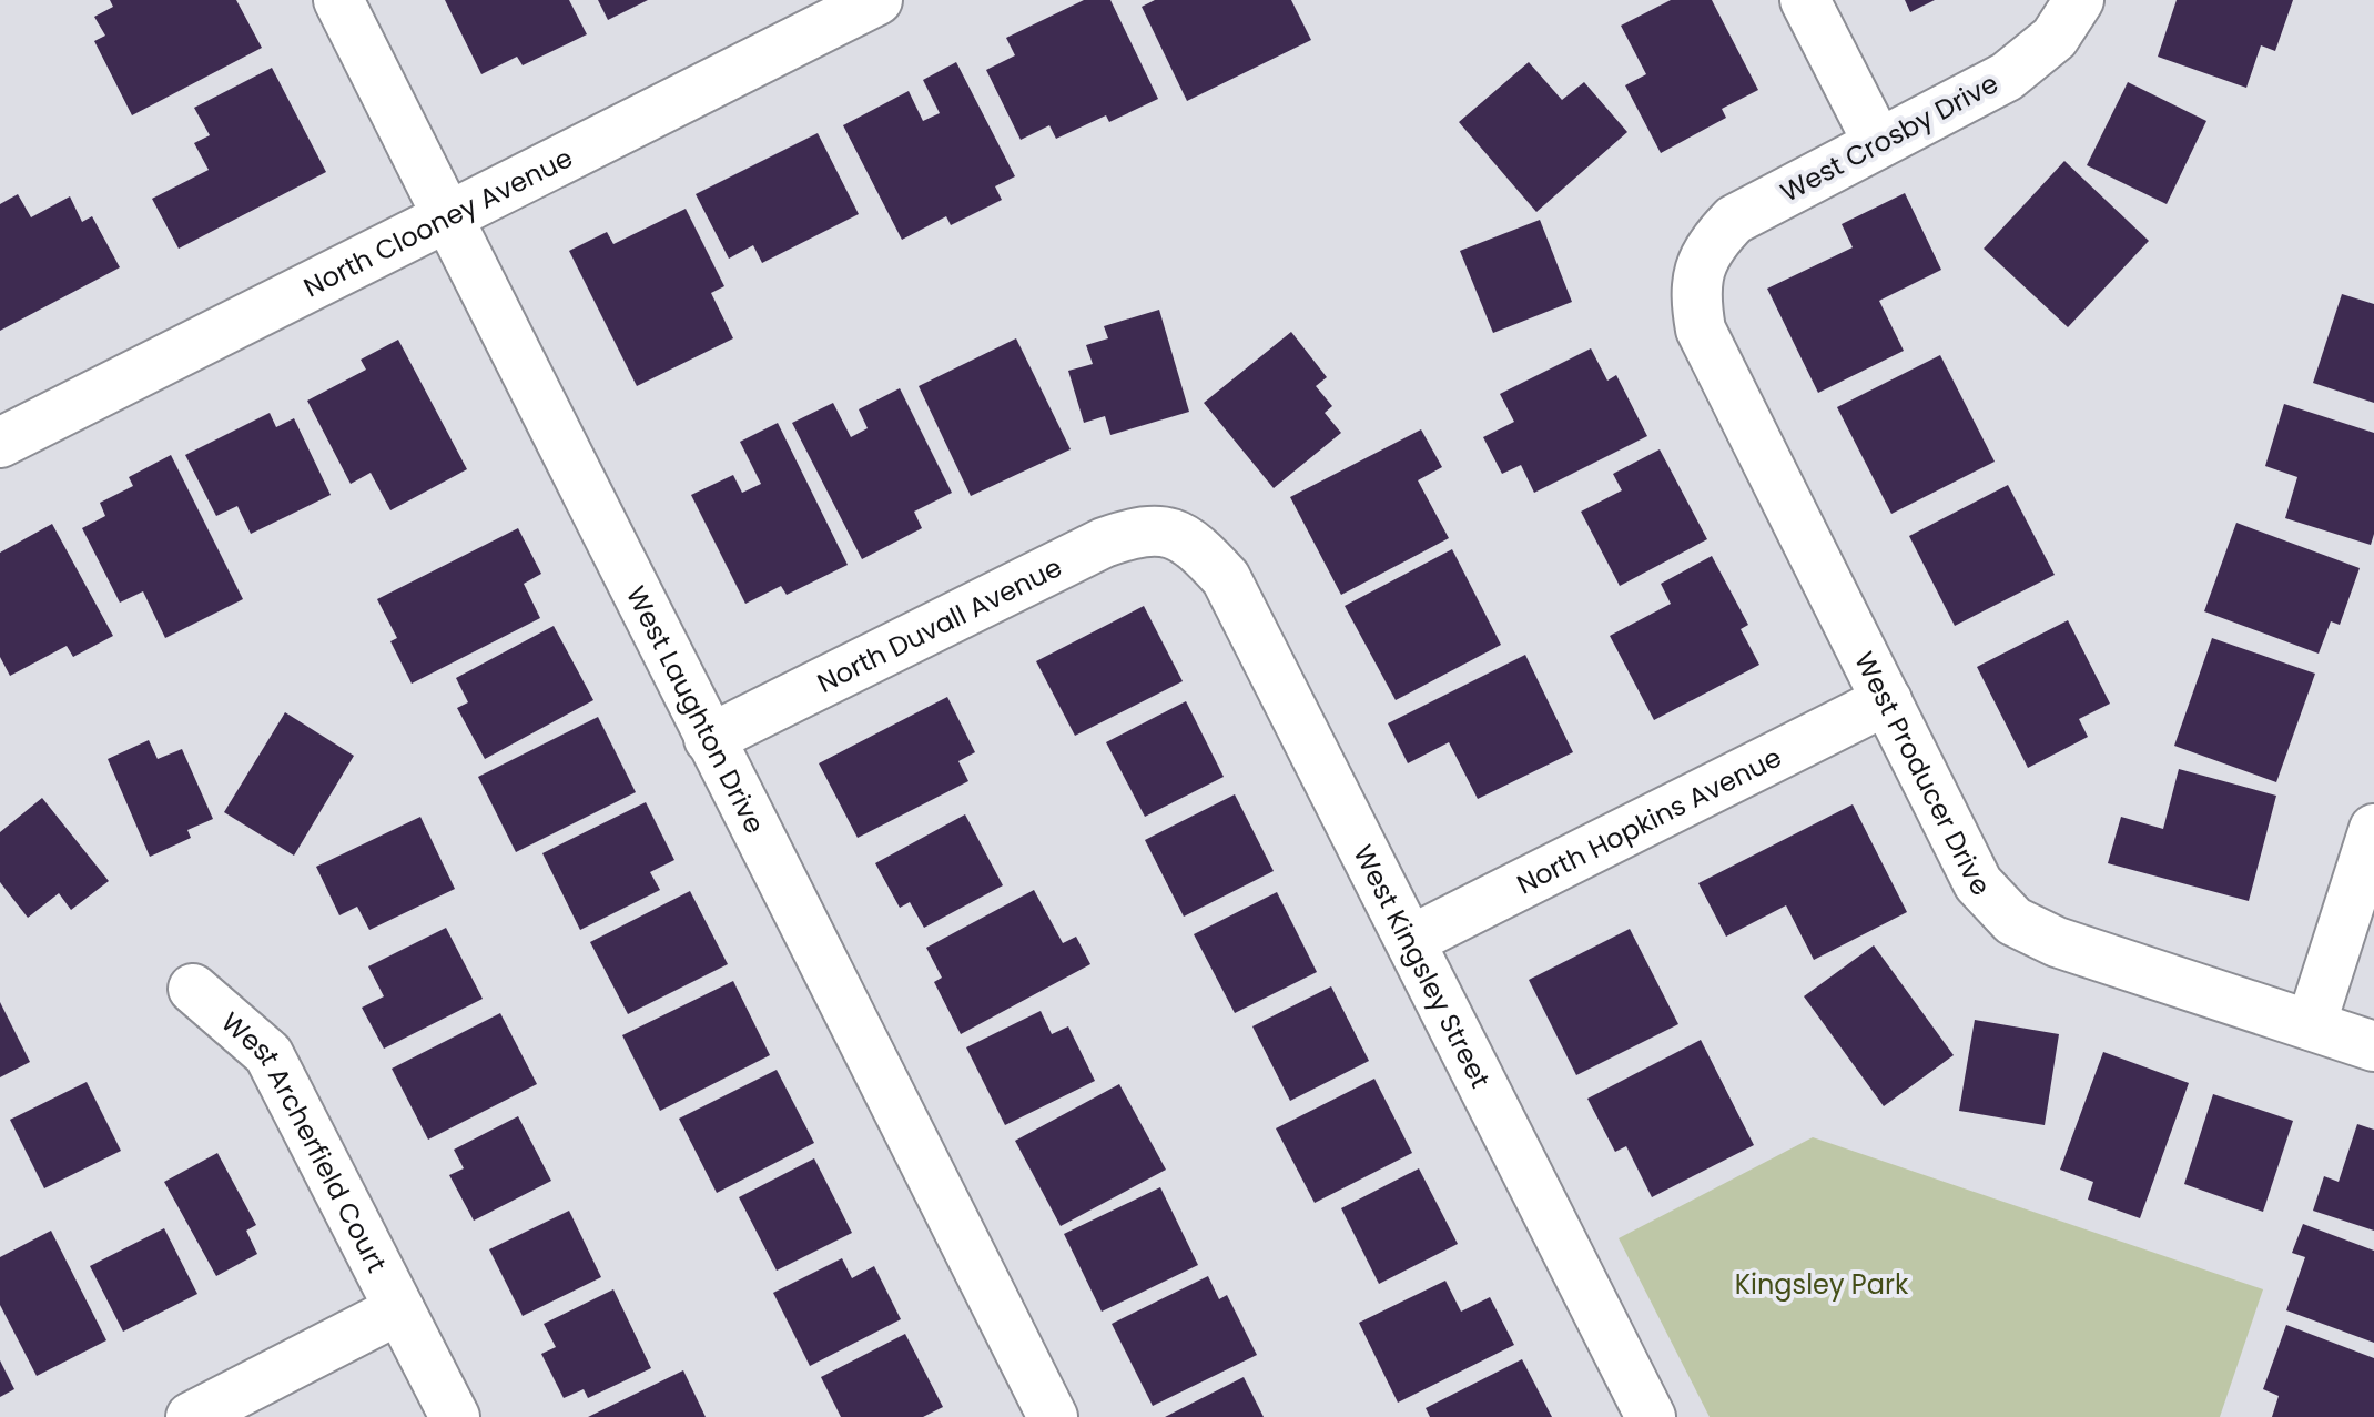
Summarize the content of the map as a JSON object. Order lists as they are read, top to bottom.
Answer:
{
  "streets": {
    "street": [
      "West Crosby Drive",
      "North Clooney Avenue",
      "North Duvall Avenue",
      "West Laughton Drive",
      "West Producer Drive",
      "North Hopkins Avenue",
      "West Kingsley Street",
      "West Archerfield Court"
    ]
  },
  "crossings": [
    ["West Crosby Drive", "West Producer Drive"],
    ["North Clooney Avenue", "West Laughton Drive"],
    ["North Duvall Avenue", "West Laughton Drive"],
    ["North Duvall Avenue", "West Kingsley Street"],
    ["West Producer Drive", "North Hopkins Avenue"],
    ["North Hopkins Avenue", "West Kingsley Street"]
  ],
  "parks": ["Kingsley Park"]
}
